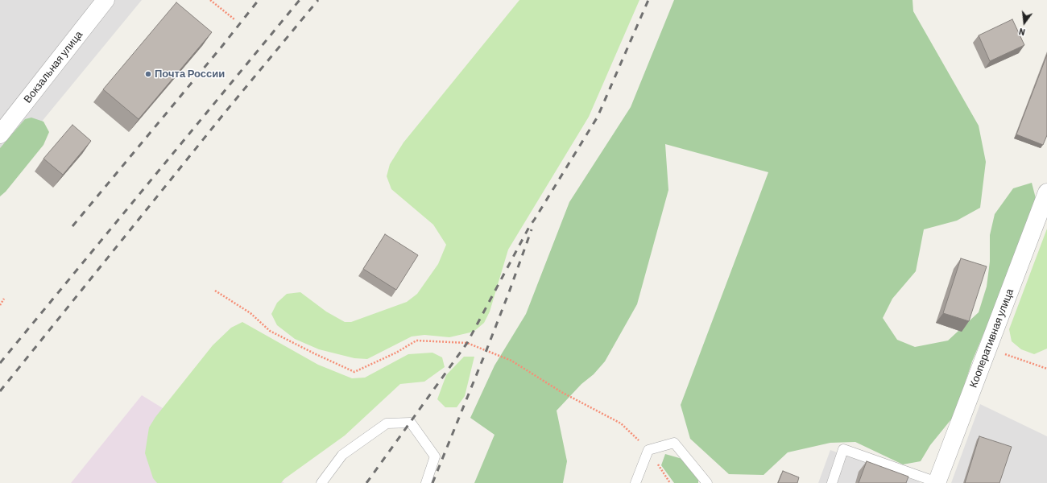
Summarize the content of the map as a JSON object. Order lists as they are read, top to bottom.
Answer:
{
  "streets": {
    "street": ["Вокзальная улица", "Кооперативная улица"]
  },
  "places": ["Почта России"],
  "north": "bottom"
}
